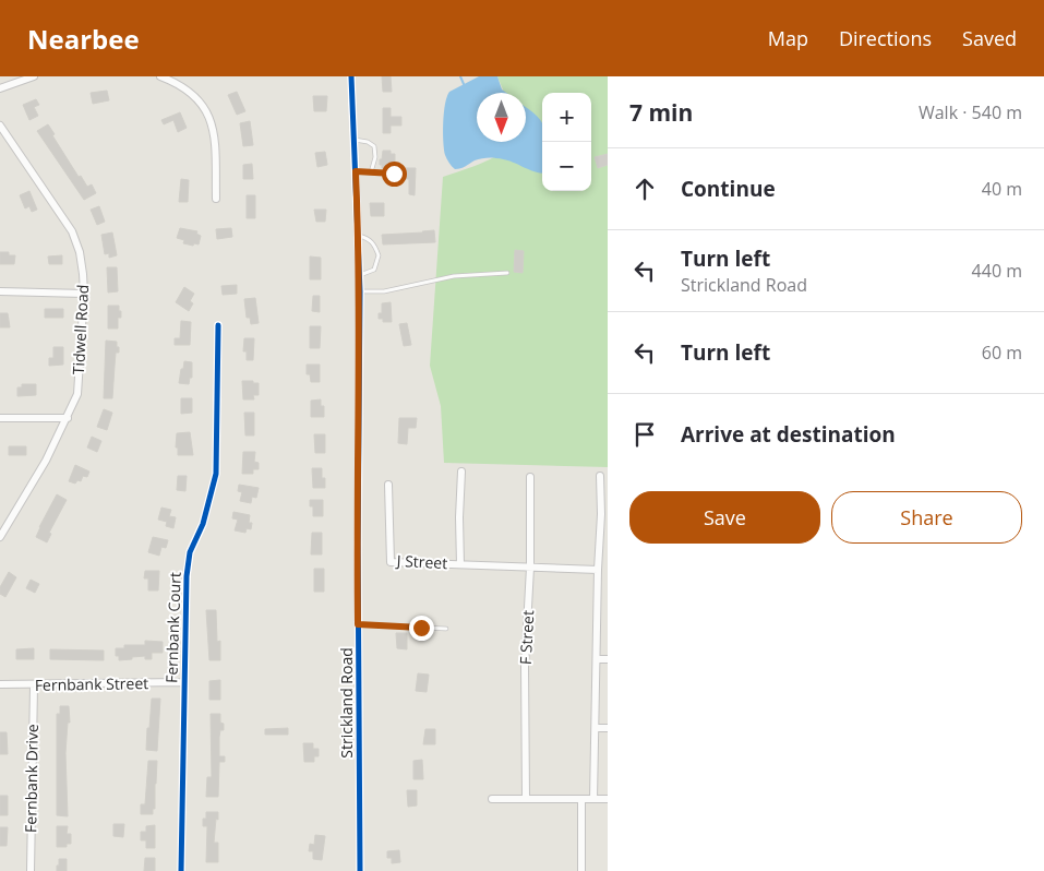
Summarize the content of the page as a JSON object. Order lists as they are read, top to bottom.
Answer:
{
  "streets": {
    "street": [
      "Tidwell Road",
      "J Street",
      "Fernbank Court",
      "F Street",
      "Fernbank Street",
      "Strickland Road",
      "Fernbank Drive"
    ]
  },
  "crossings": [
    ["J Street", "F Street"],
    ["Fernbank Court", "Fernbank Street"],
    ["Fernbank Street", "Fernbank Drive"]
  ],
  "north": "bottom",
  "page": {
    "header": "Nearbee",
    "nav": ["Map", "Directions", "Saved"],
    "heading": ["7 min", "Walk · 540 m"],
    "map_buttons": ["+", "−"],
    "list": [
      ["Continue", "40 m"],
      ["Turn left", "Strickland Road", "440 m"],
      ["Turn left", "60 m"],
      "Arrive at destination"
    ],
    "buttons": ["Save", "Share"]
  }
}
